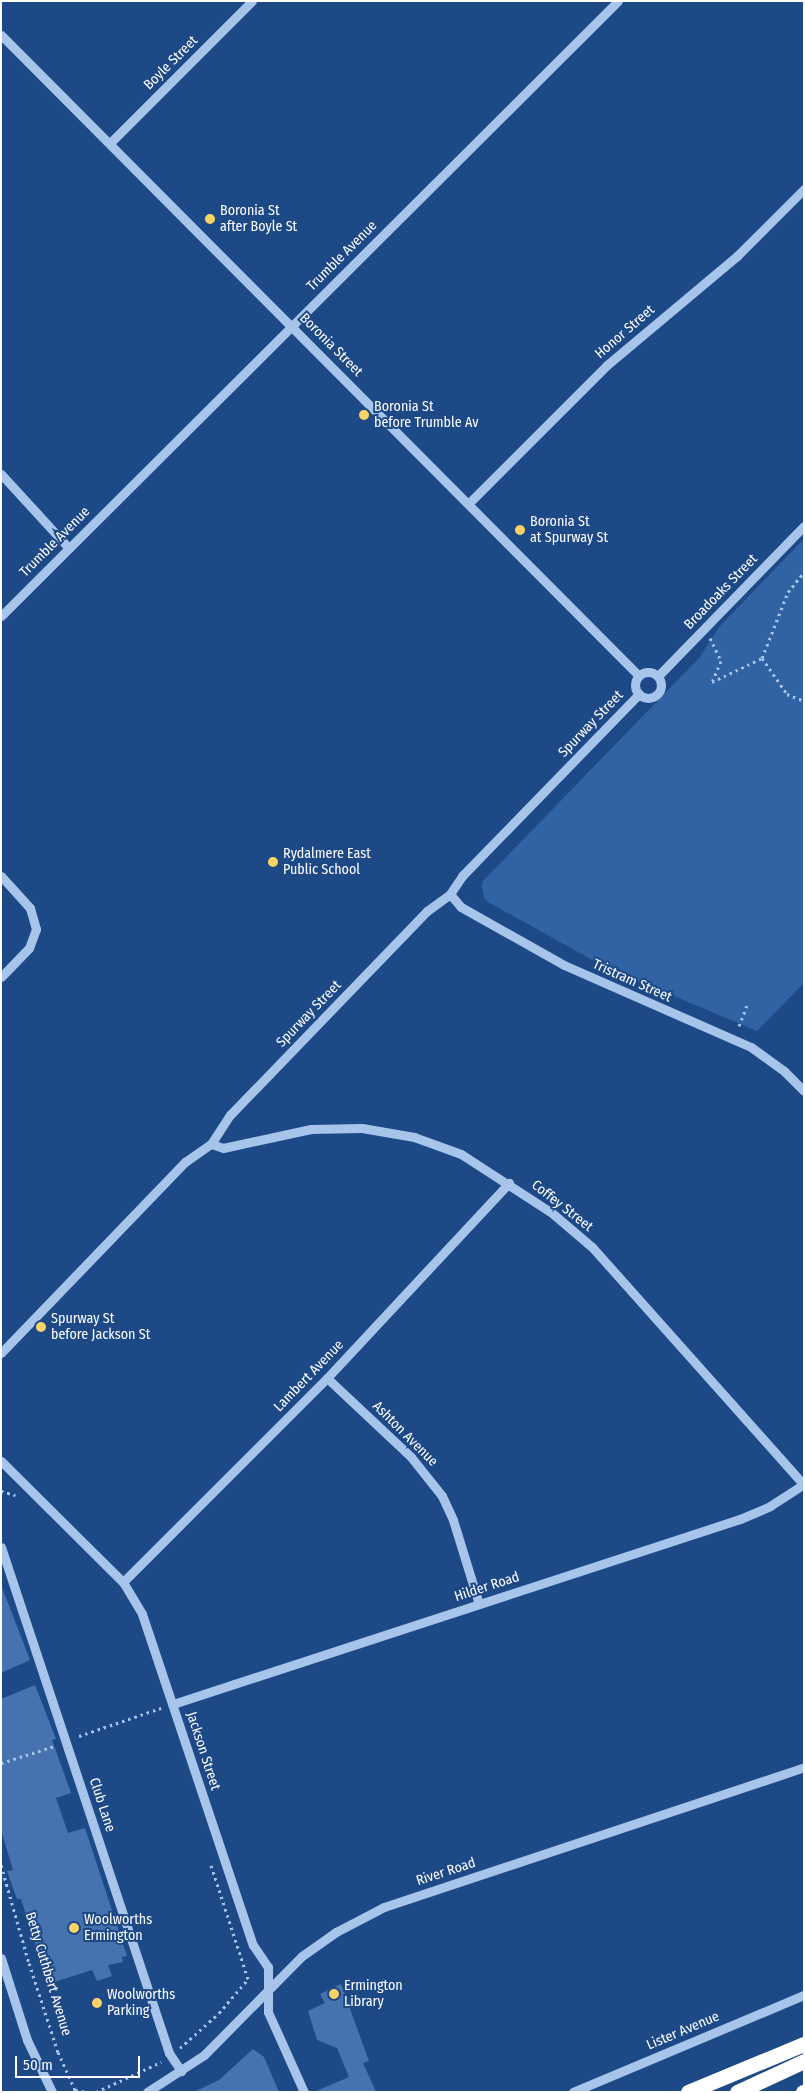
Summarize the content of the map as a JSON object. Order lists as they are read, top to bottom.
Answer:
{
  "streets": {
    "street": [
      "Boyle Street",
      "Trumble Avenue",
      "Honor Street",
      "Boronia Street",
      "Broadoaks Street",
      "Spurway Street",
      "Tristram Street",
      "Coffey Street",
      "Lambert Avenue",
      "Ashton Avenue",
      "Hilder Road",
      "Jackson Street",
      "Club Lane",
      "River Road",
      "Lister Avenue"
    ],
    "path": ["Betty Cuthbert Avenue"]
  },
  "crossings": [
    ["Boyle Street", "Boronia Street"],
    ["Trumble Avenue", "Boronia Street"],
    ["Honor Street", "Boronia Street"],
    ["Boronia Street", "Broadoaks Street"],
    ["Boronia Street", "Spurway Street"],
    ["Broadoaks Street", "Spurway Street"],
    ["Spurway Street", "Tristram Street"],
    ["Spurway Street", "Coffey Street"],
    ["Coffey Street", "Lambert Avenue"],
    ["Coffey Street", "Hilder Road"],
    ["Lambert Avenue", "Ashton Avenue"],
    ["Lambert Avenue", "Jackson Street"],
    ["Ashton Avenue", "Hilder Road"],
    ["Hilder Road", "Jackson Street"],
    ["Jackson Street", "River Road"],
    ["Club Lane", "River Road"]
  ],
  "places": [
    "Boronia St after Boyle St",
    "Boronia St before Trumble Av",
    "Boronia St at Spurway St",
    "Rydalmere East Public School",
    "Spurway St before Jackson St",
    "Woolworths Ermington",
    "Ermington Library",
    "Woolworths Parking"
  ],
  "scale_bar": "50 m"
}
